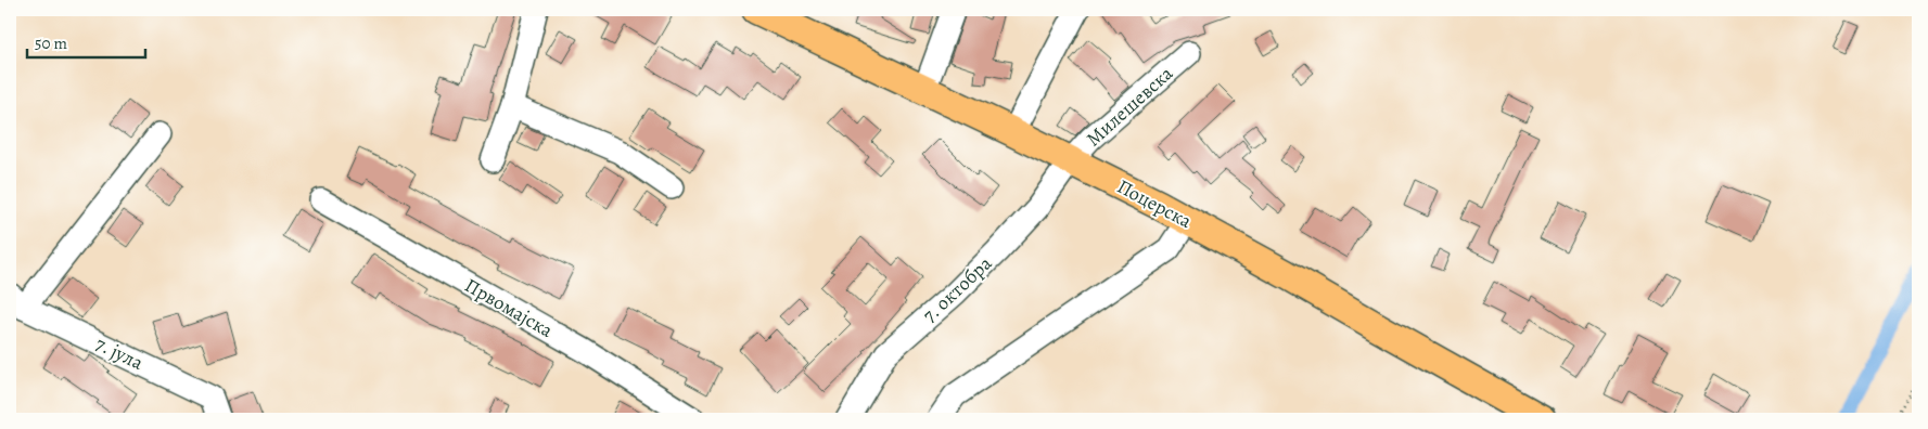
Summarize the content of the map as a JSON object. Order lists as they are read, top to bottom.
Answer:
{
  "streets": {
    "main road": ["Поцерска"],
    "street": [
      "Милешевска",
      "7. октобра",
      "Првомајска",
      "7. јула"
    ]
  },
  "crossings": [
    ["Милешевска", "Поцерска"],
    ["Милешевска", "7. октобра"],
    ["Поцерска", "7. октобра"]
  ],
  "scale_bar": "50 m"
}
